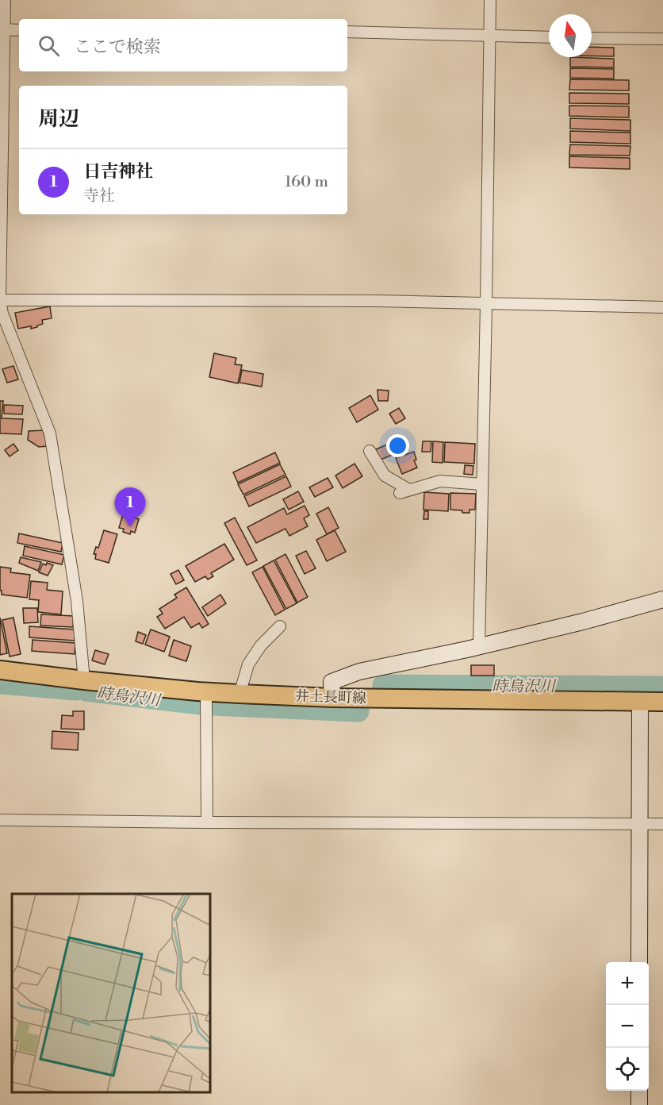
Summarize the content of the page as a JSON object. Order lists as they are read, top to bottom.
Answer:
{
  "streets": {
    "main road": ["井土長町線"]
  },
  "water": ["時鳥沢川"],
  "north": "top",
  "page": {
    "search": "ここで検索",
    "heading": "周辺",
    "list": [
      {
        "mark": "1",
        "name": "日吉神社",
        "note": "寺社",
        "value": "160 m"
      }
    ],
    "pins": "1",
    "map_buttons": ["+", "−"]
  }
}
